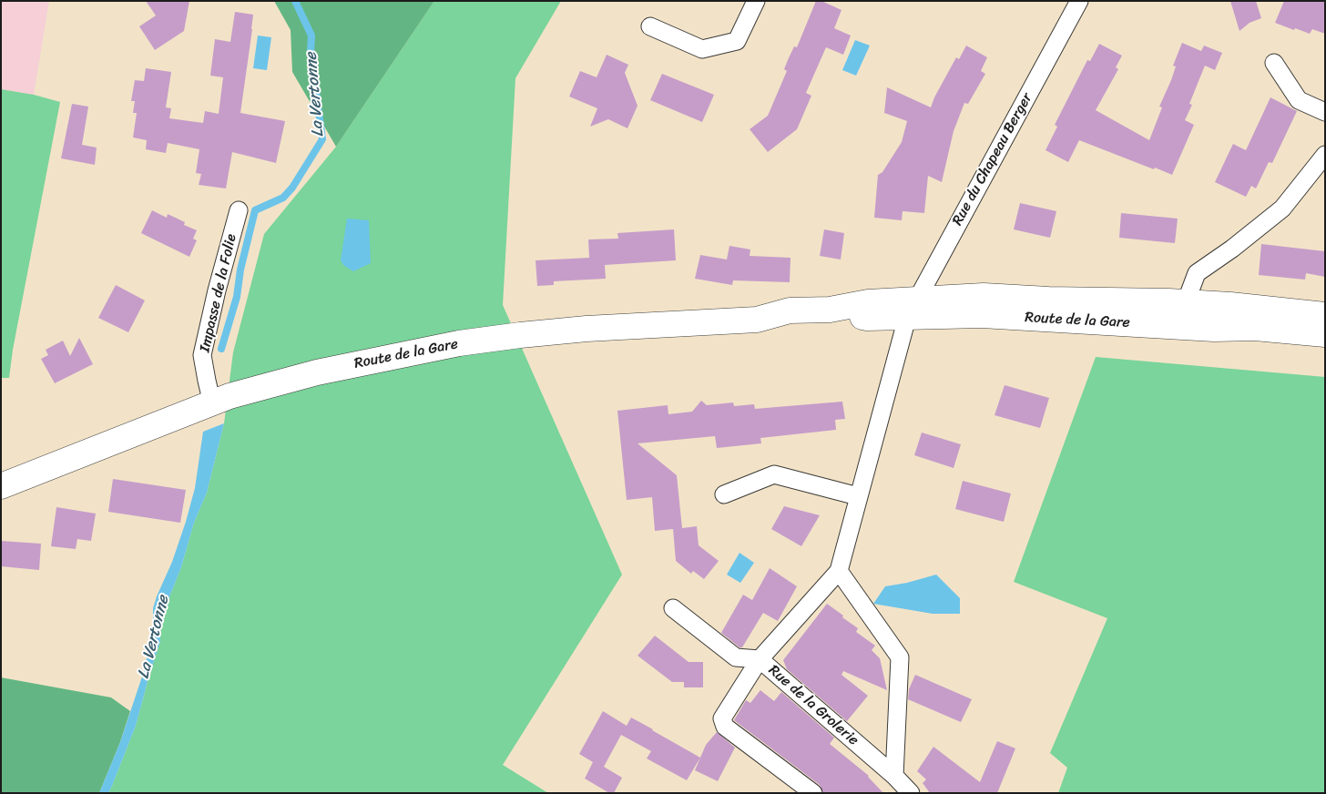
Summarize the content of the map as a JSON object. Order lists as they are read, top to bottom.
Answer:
{
  "streets": {
    "street": [
      "Rue du Chapeau Berger",
      "Impasse de la Folie",
      "Route de la Gare",
      "Rue de la Grolerie"
    ]
  },
  "crossings": [
    ["Rue du Chapeau Berger", "Route de la Gare"],
    ["Rue du Chapeau Berger", "Rue de la Grolerie"],
    ["Impasse de la Folie", "Route de la Gare"],
    ["Route de la Gare", "Rue de la Grolerie"]
  ],
  "water": ["La Vertonne"]
}
